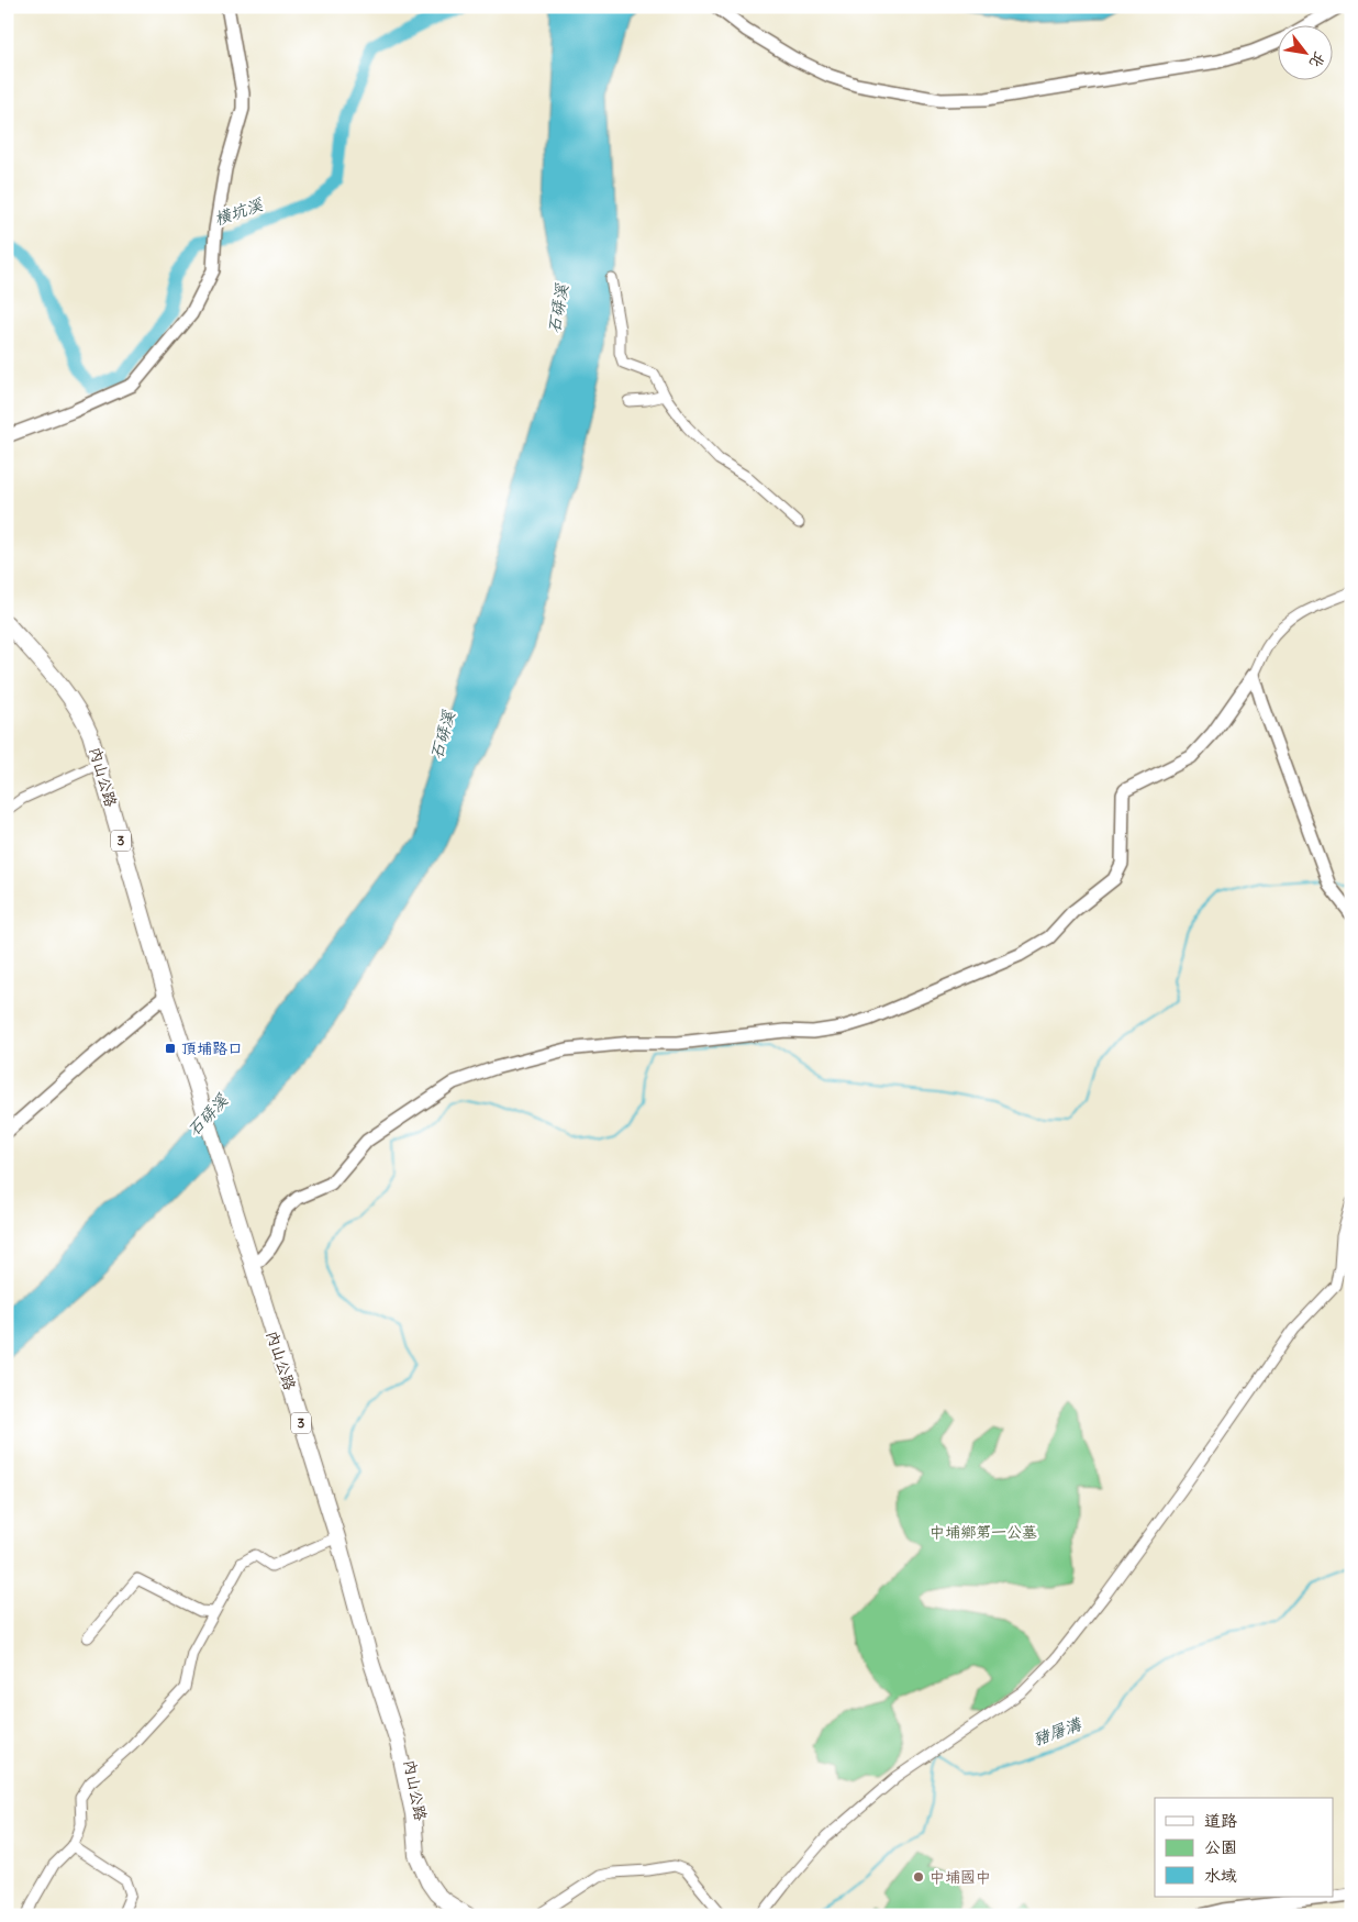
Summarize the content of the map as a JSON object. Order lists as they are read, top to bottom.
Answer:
{
  "streets": {
    "main road": ["內山公路", "3"]
  },
  "water": ["橫坑溪", "石硦溪", "豬屠溝"],
  "parks": ["中埔鄉第一公墓"],
  "places": {
    "transit": ["頂埔路口"],
    "other": ["中埔國中"]
  },
  "legend": ["道路", "公園", "水域"],
  "north": "bottom right"
}
